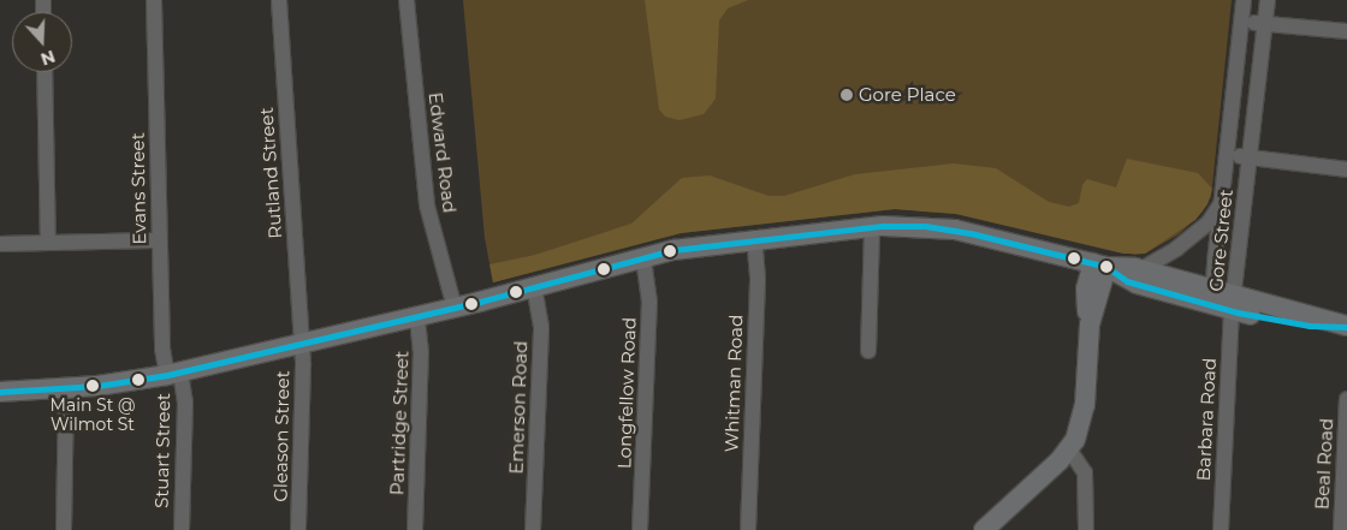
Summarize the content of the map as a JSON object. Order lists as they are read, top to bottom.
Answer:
{
  "streets": {
    "street": [
      "Edward Road",
      "Rutland Street",
      "Evans Street",
      "Gore Street",
      "Whitman Road",
      "Longfellow Road",
      "Emerson Road",
      "Barbara Road",
      "Partridge Street",
      "Gleason Street",
      "Stuart Street",
      "Beal Road"
    ]
  },
  "crossings": [
    ["Rutland Street", "Gleason Street"],
    ["Evans Street", "Stuart Street"],
    ["Gore Street", "Barbara Road"]
  ],
  "places": ["Gore Place", "Main St @ Wilmot St"],
  "north": "bottom"
}
